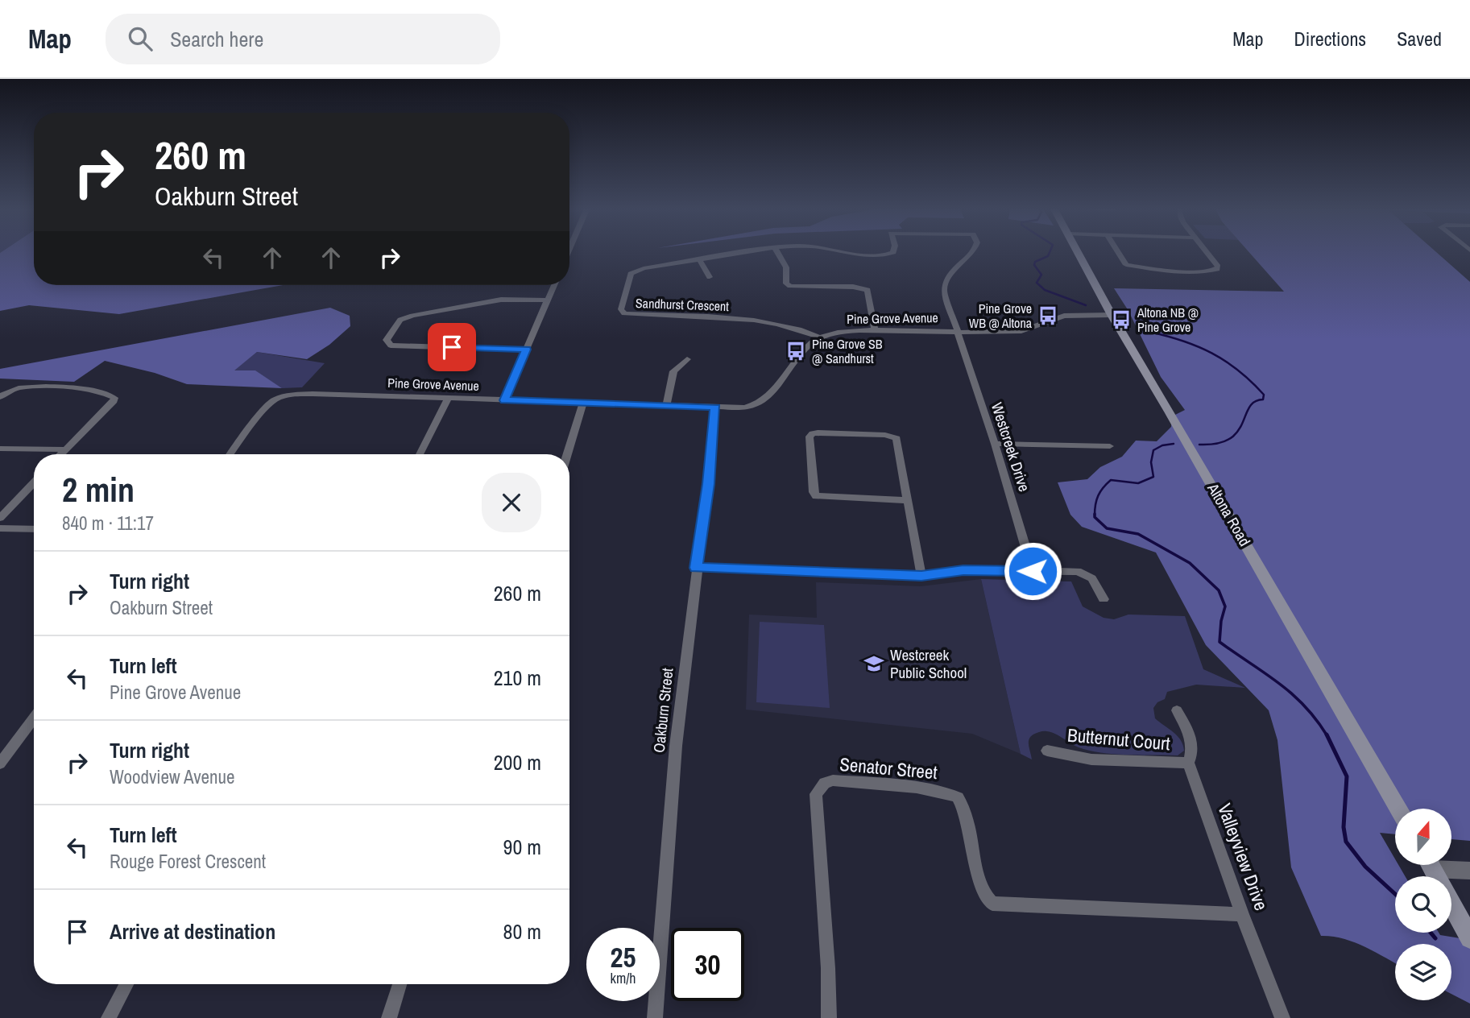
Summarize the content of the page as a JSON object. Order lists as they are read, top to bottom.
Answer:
{
  "streets": {
    "main road": ["Altona Road"],
    "street": [
      "Sandhurst Crescent",
      "Pine Grove Avenue",
      "Westcreek Drive",
      "Oakburn Street",
      "Butternut Court",
      "Senator Street",
      "Valleyview Drive"
    ]
  },
  "crossings": [
    ["Sandhurst Crescent", "Pine Grove Avenue"],
    ["Sandhurst Crescent", "Westcreek Drive"],
    ["Pine Grove Avenue", "Westcreek Drive"],
    ["Pine Grove Avenue", "Altona Road"],
    ["Pine Grove Avenue", "Oakburn Street"],
    ["Butternut Court", "Valleyview Drive"],
    ["Senator Street", "Valleyview Drive"]
  ],
  "places": {
    "bus stop": ["Pine Grove WB @ Altona", "Altona NB @ Pine Grove", "Pine Grove SB @ Sandhurst"],
    "school or university": ["Westcreek Public School"]
  },
  "north": "top",
  "page": {
    "header": "Map",
    "search": "Search here",
    "nav": ["Map", "Directions", "Saved"],
    "turn": ["260 m", "Oakburn Street"],
    "heading": ["2 min", "840 m · 11:17"],
    "list": [
      {
        "name": "Turn right",
        "note": "Oakburn Street",
        "value": "260 m"
      },
      {
        "name": "Turn left",
        "note": "Pine Grove Avenue",
        "value": "210 m"
      },
      {
        "name": "Turn right",
        "note": "Woodview Avenue",
        "value": "200 m"
      },
      {
        "name": "Turn left",
        "note": "Rouge Forest Crescent",
        "value": "90 m"
      },
      {
        "name": "Arrive at destination",
        "value": "80 m"
      }
    ],
    "speed": "25 km/h",
    "limit": "30"
  }
}
